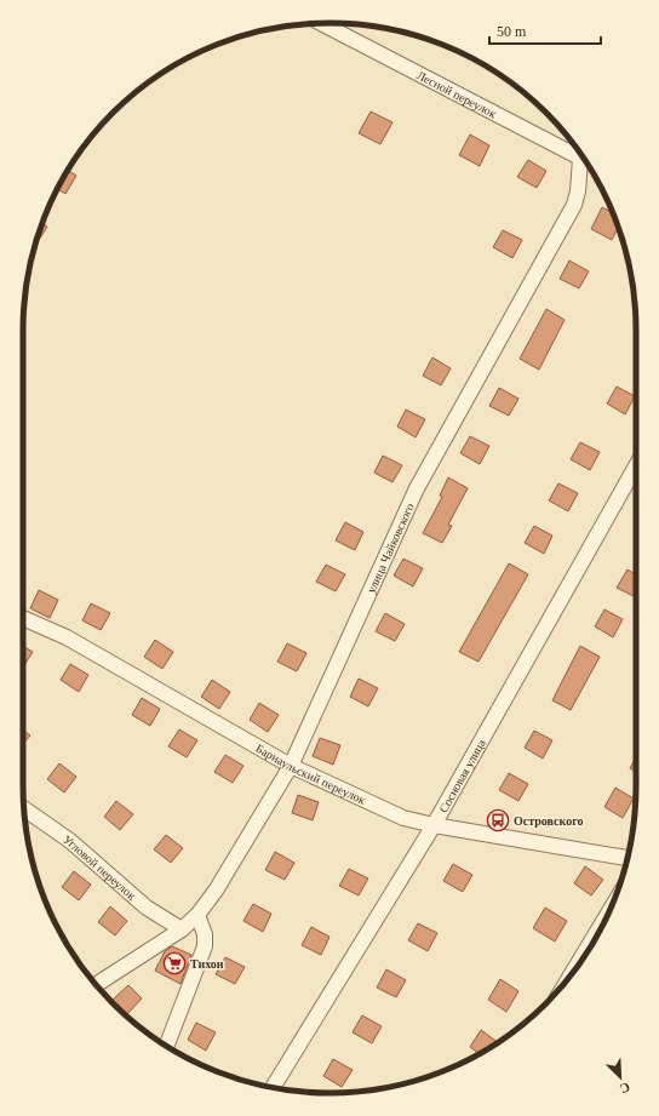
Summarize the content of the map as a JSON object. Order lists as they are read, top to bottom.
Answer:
{
  "streets": {
    "street": [
      "Лесной переулок",
      "улица Чайковского",
      "Барнаульский переулок",
      "Сосновая улица",
      "Угловой переулок"
    ]
  },
  "crossings": [
    ["Лесной переулок", "улица Чайковского"],
    ["улица Чайковского", "Барнаульский переулок"],
    ["улица Чайковского", "Угловой переулок"],
    ["Барнаульский переулок", "Сосновая улица"]
  ],
  "places": {
    "bus stop": ["Островского"],
    "supermarket": ["Тихон"]
  },
  "scale_bar": "50 m",
  "north": "bottom right"
}
